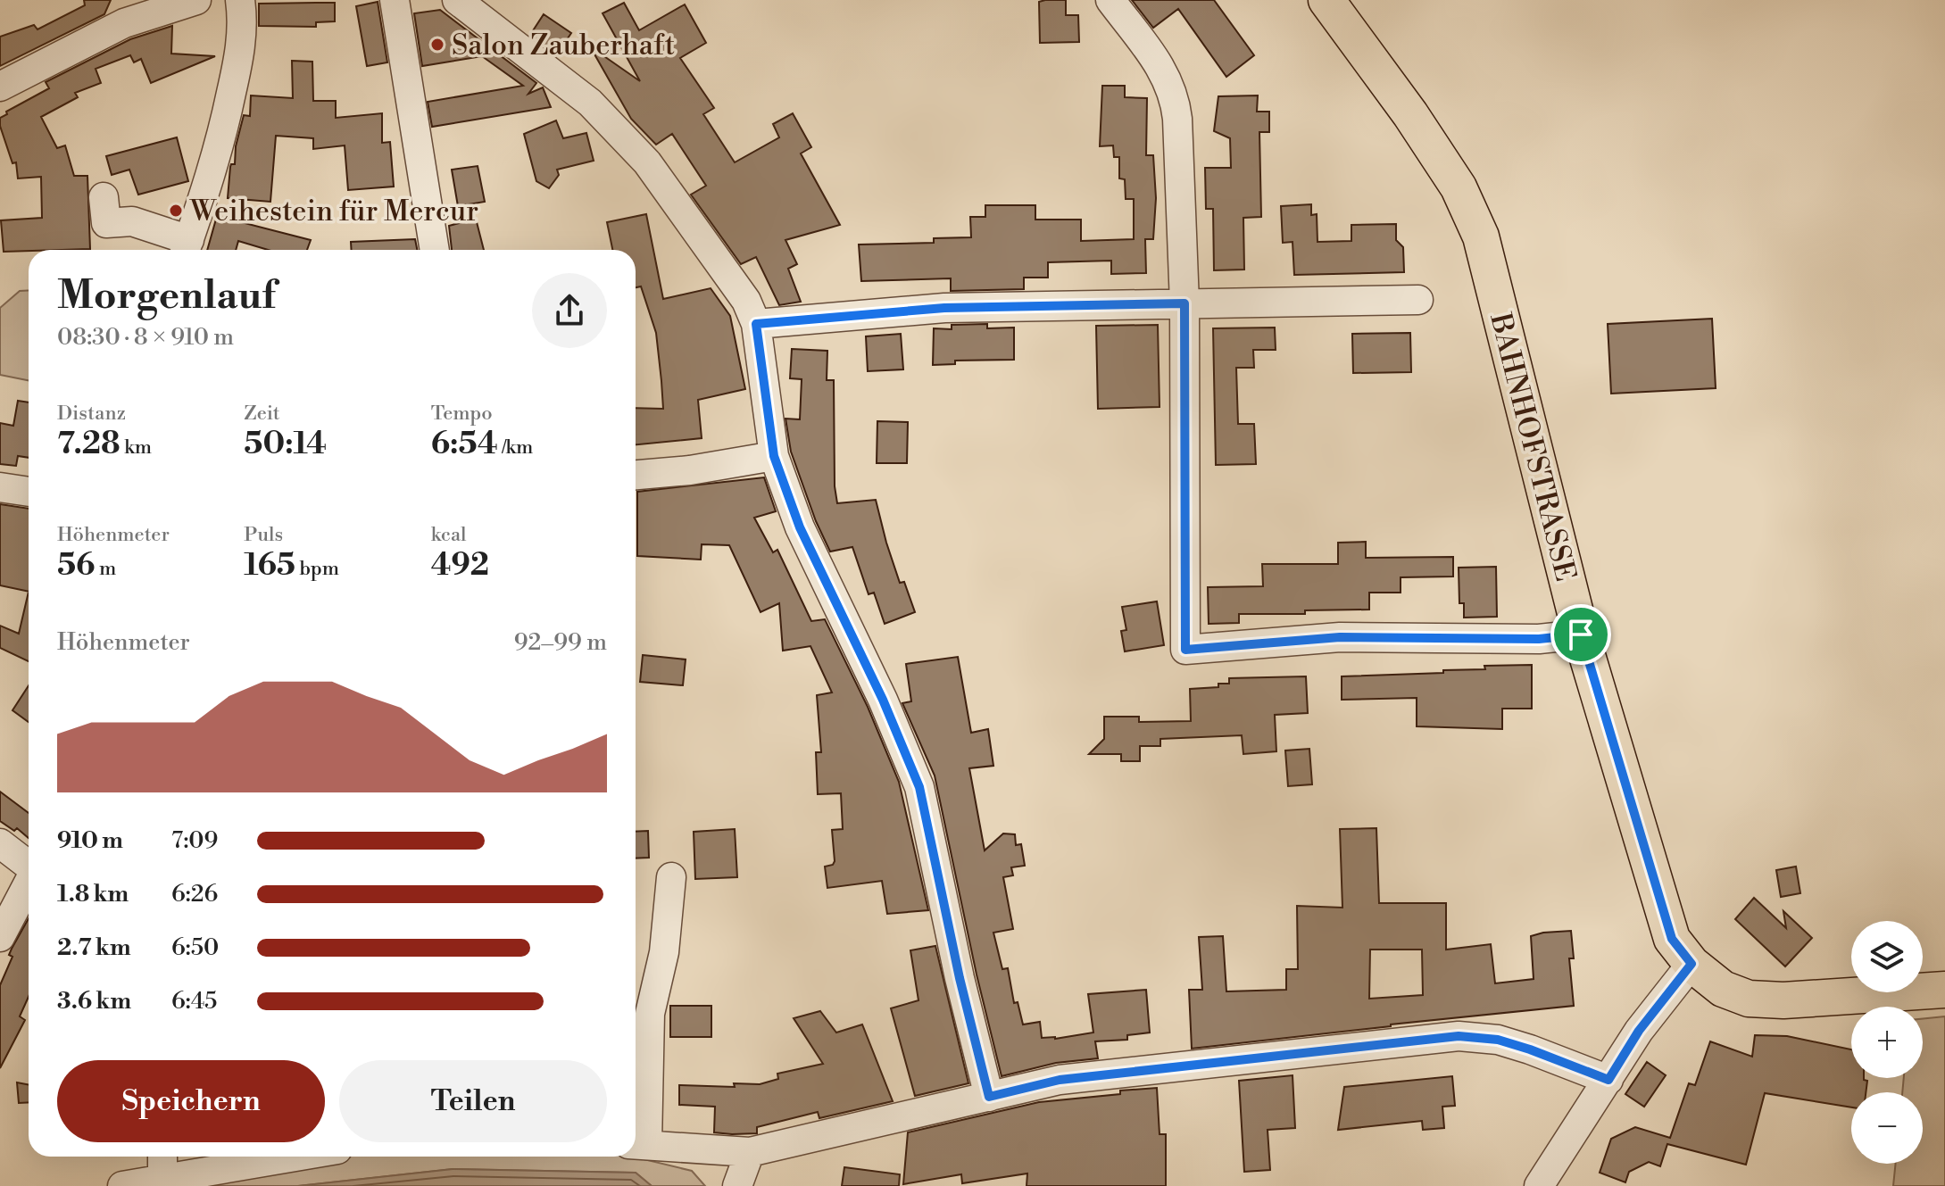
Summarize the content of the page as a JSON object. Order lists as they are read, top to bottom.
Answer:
{
  "streets": {
    "main road": ["BAHNHOFSTRASSE"]
  },
  "places": ["Salon Zauberhaft", "Weihestein für Mercur"],
  "page": {
    "heading": ["Morgenlauf", "08:30 · 8 × 910 m"],
    "stats": [
      ["Distanz", "7.28 km"],
      ["Zeit", "50:14"],
      ["Tempo", "6:54 /km"],
      ["Höhenmeter", "56 m"],
      ["Puls", "165 bpm"],
      ["kcal", "492"]
    ],
    "chart": ["Höhenmeter", "92–99 m"],
    "list": [
      {
        "name": "910 m",
        "note": "7:09"
      },
      {
        "name": "1.8 km",
        "note": "6:26"
      },
      {
        "name": "2.7 km",
        "note": "6:50"
      },
      {
        "name": "3.6 km",
        "note": "6:45"
      }
    ],
    "map_buttons": ["+", "−"],
    "buttons": ["Speichern", "Teilen"]
  }
}
